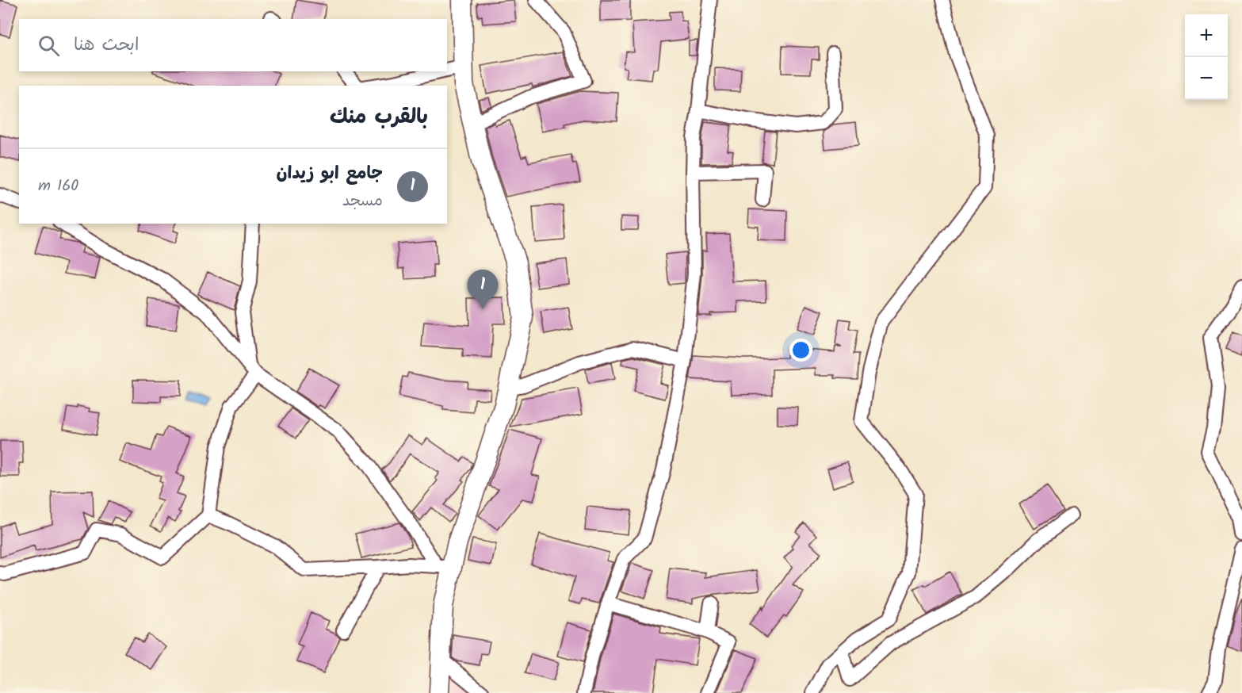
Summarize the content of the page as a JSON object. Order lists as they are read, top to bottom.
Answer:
{
  "page": {
    "map_buttons": ["+", "−"],
    "search": "ابحث هنا",
    "heading": "بالقرب منك",
    "list": [
      {
        "mark": "1",
        "name": "جامع ابو زيدان",
        "note": "مسجد",
        "value": "160 m"
      }
    ],
    "pins": "1"
  }
}
